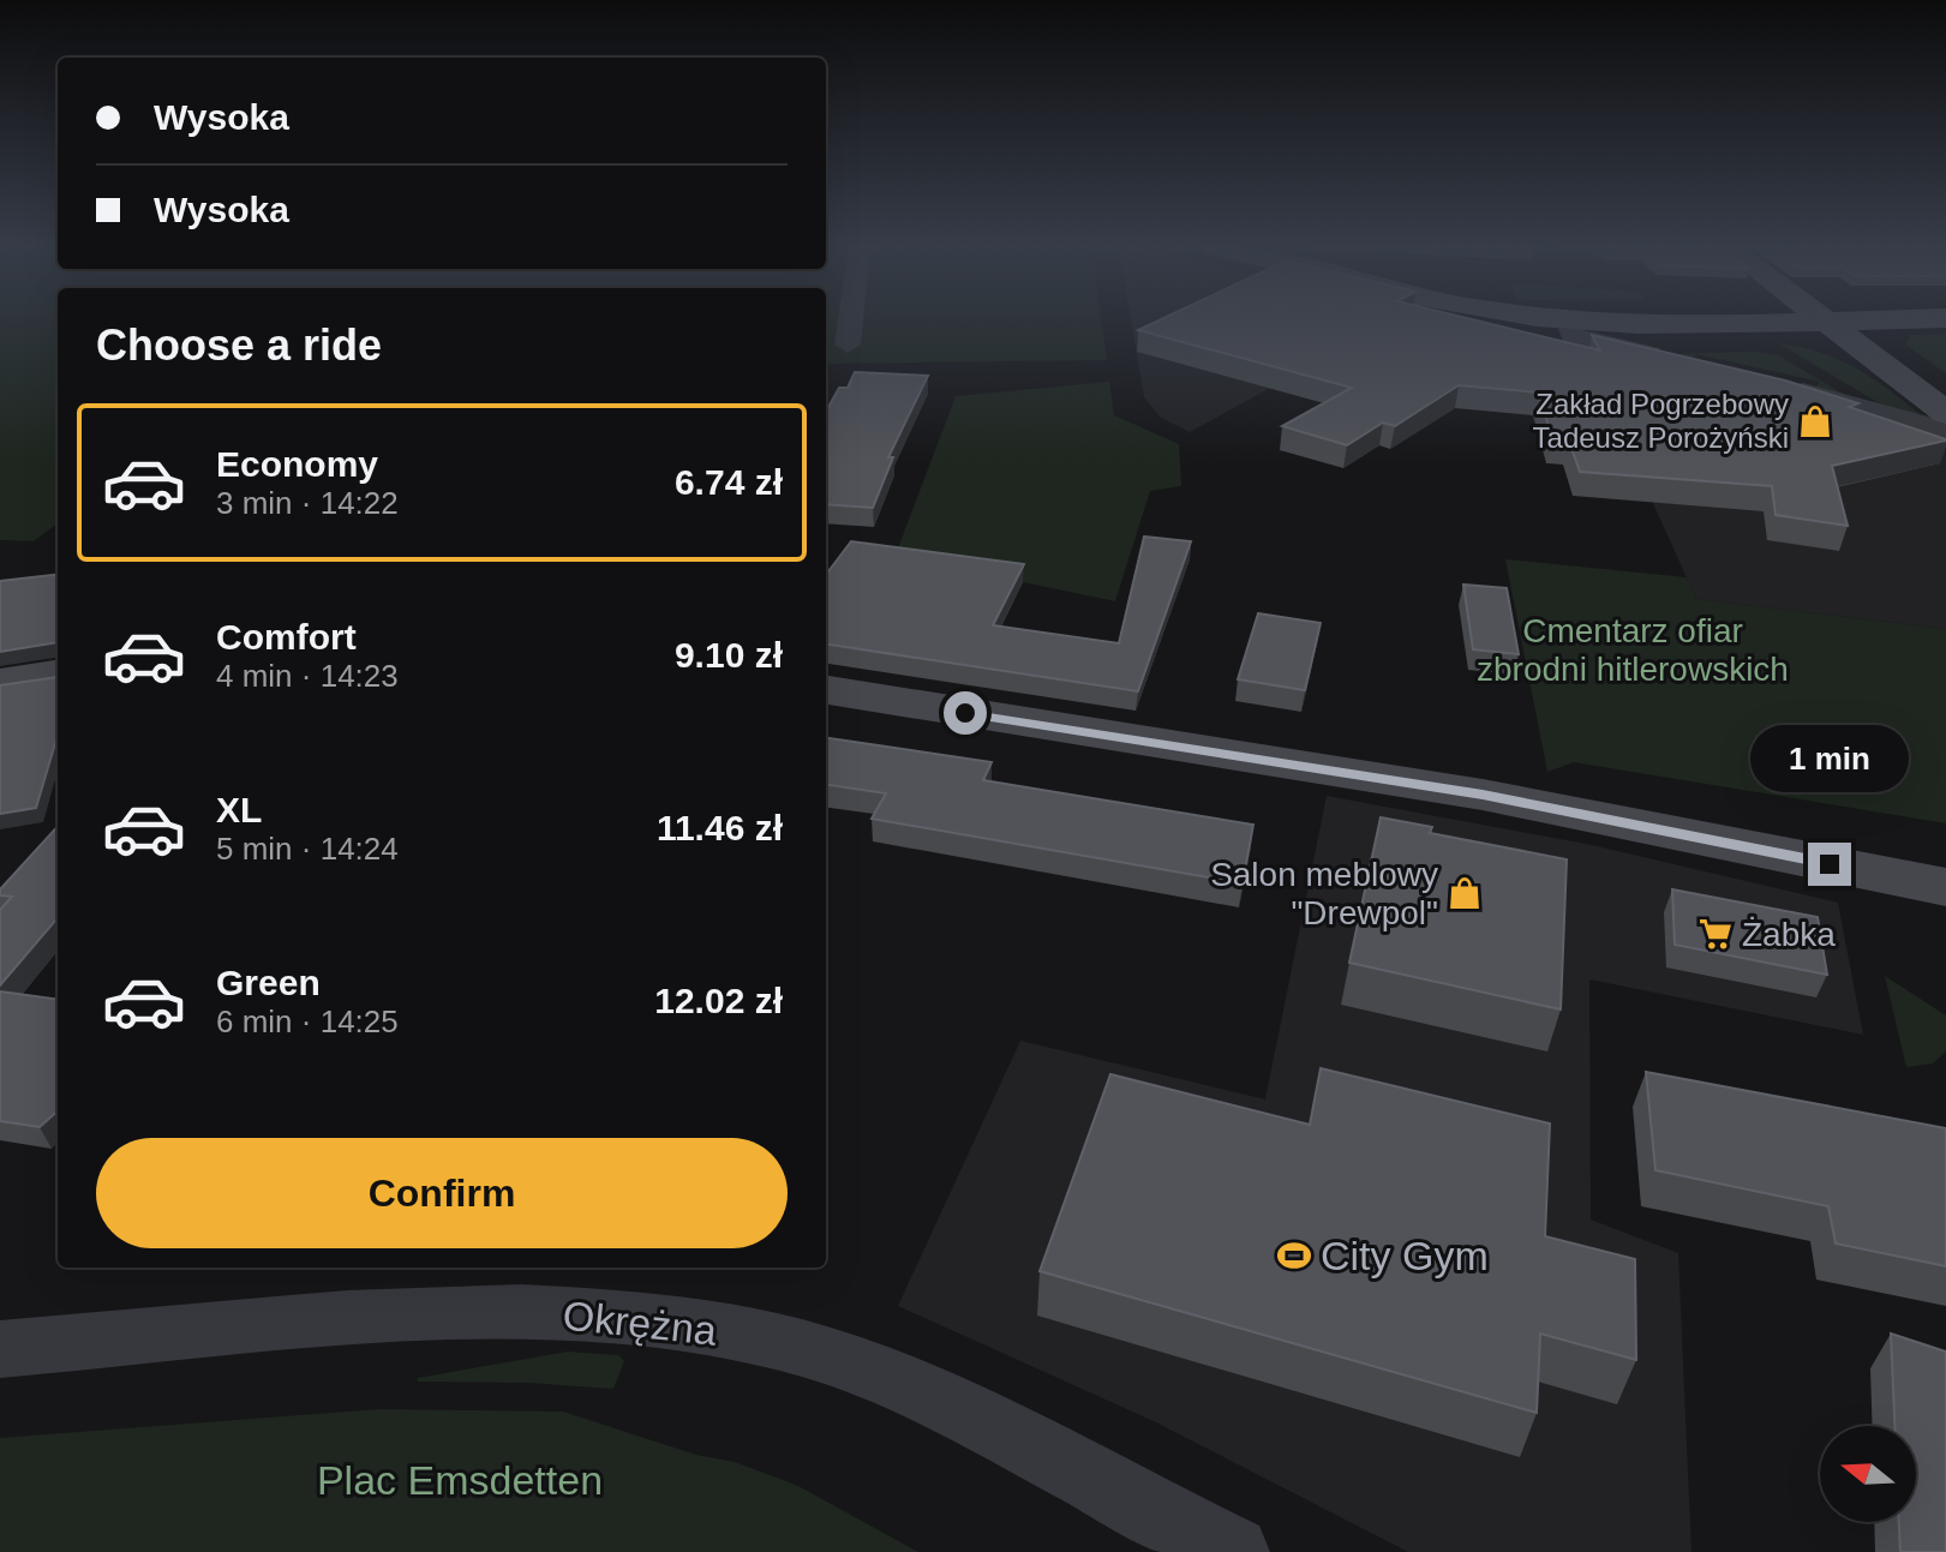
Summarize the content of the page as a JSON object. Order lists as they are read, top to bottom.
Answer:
{
  "streets": {
    "street": ["Okrężna"]
  },
  "parks": ["Cmentarz ofiar zbrodni hitlerowskich", "Plac Emsdetten"],
  "places": {
    "shop": ["Zakład Pogrzebowy Tadeusz Porożyński", "Salon meblowy \"Drewpol\""],
    "supermarket": ["Żabka"],
    "sports": ["City Gym"]
  },
  "north": "left",
  "page": {
    "banner": ["Wysoka", "Wysoka"],
    "heading": "Choose a ride",
    "list": [
      {
        "name": "Economy",
        "note": "3 min · 14:22",
        "value": "6.74 zł"
      },
      {
        "name": "Comfort",
        "note": "4 min · 14:23",
        "value": "9.10 zł"
      },
      {
        "name": "XL",
        "note": "5 min · 14:24",
        "value": "11.46 zł"
      },
      {
        "name": "Green",
        "note": "6 min · 14:25",
        "value": "12.02 zł"
      }
    ],
    "bubble": "1 min",
    "buttons": "Confirm"
  }
}
